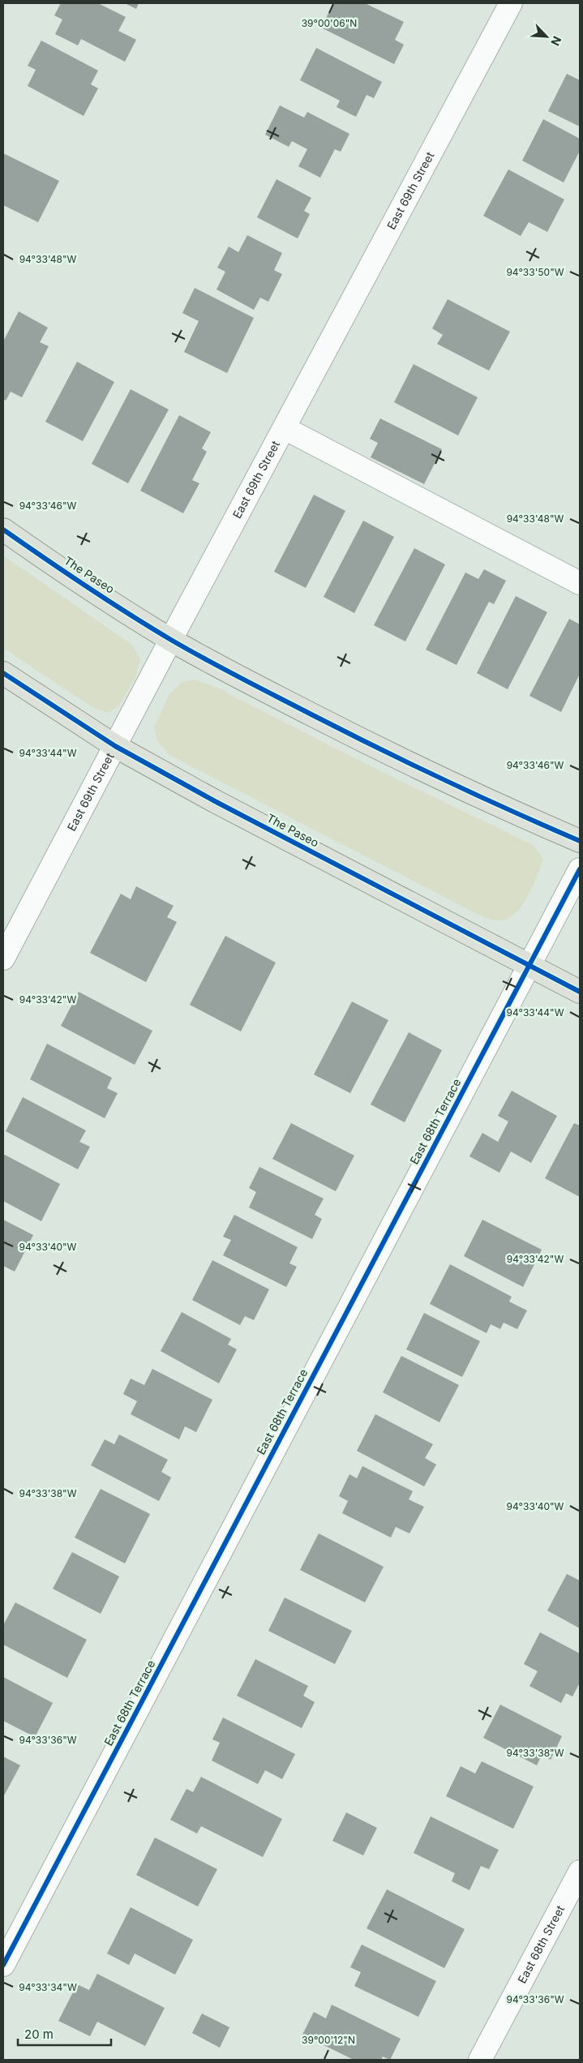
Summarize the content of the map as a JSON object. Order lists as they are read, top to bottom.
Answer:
{
  "streets": {
    "main road": ["The Paseo"],
    "street": ["East 69th Street", "East 68th Terrace", "East 68th Street"]
  },
  "crossings": [
    ["East 69th Street", "The Paseo"],
    ["The Paseo", "East 68th Terrace"]
  ],
  "scale_bar": "20 m",
  "north": "bottom right",
  "coordinates": [
    "39°00'06\"N",
    "94°33'48\"W",
    "94°33'50\"W",
    "94°33'46\"W",
    "94°33'44\"W",
    "94°33'42\"W",
    "94°33'40\"W",
    "94°33'38\"W",
    "94°33'36\"W",
    "94°33'34\"W",
    "39°00'12\"N"
  ]
}
